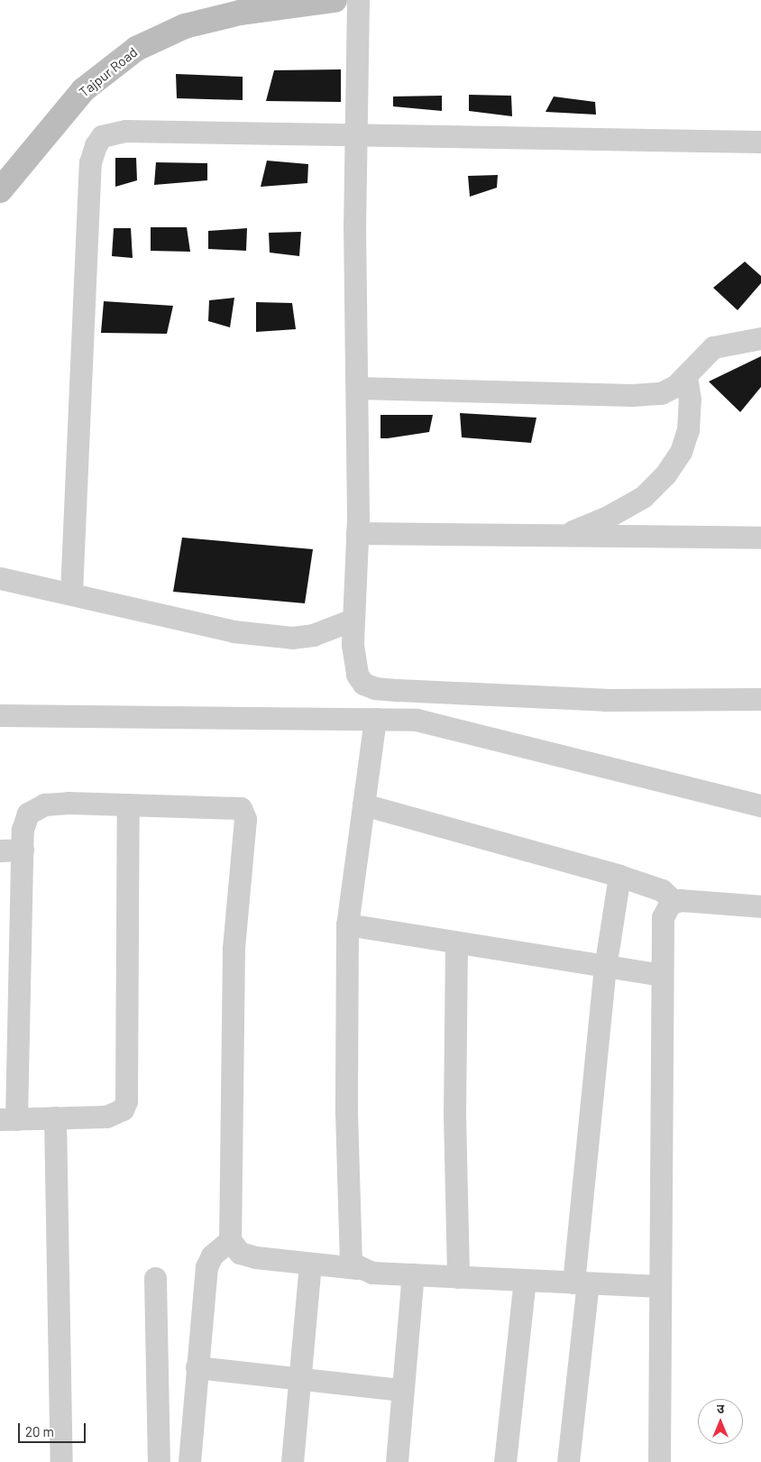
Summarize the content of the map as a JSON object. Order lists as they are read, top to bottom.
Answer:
{
  "streets": {
    "main road": ["Tajpur Road"]
  },
  "scale_bar": "20 m",
  "north": "top"
}
